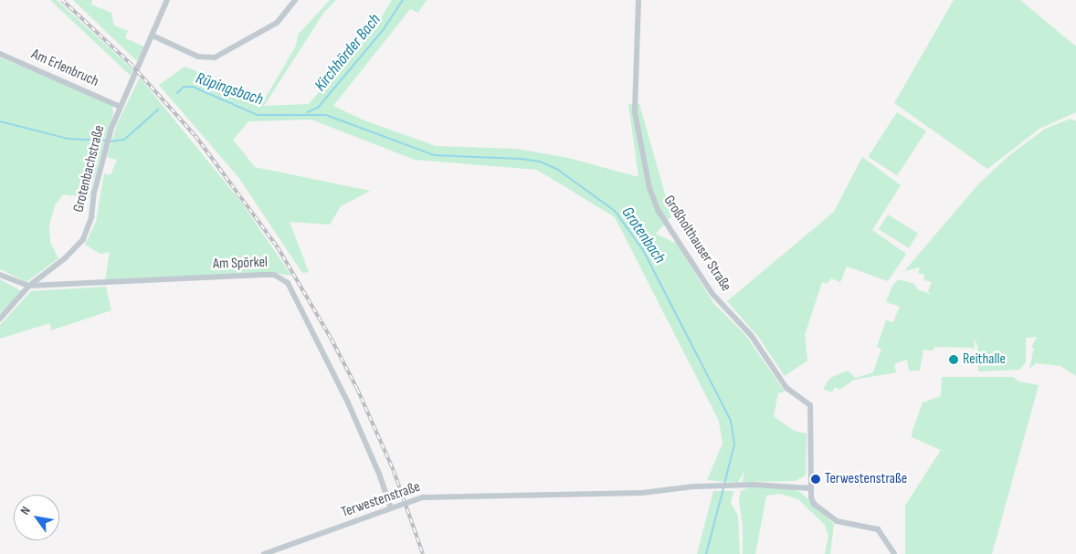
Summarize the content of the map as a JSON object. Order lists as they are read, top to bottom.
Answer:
{
  "streets": {
    "street": [
      "Am Erlenbruch",
      "Grotenbachstraße",
      "Großholthauser Straße",
      "Am Spörkel",
      "Terwestenstraße"
    ]
  },
  "crossings": [
    ["Am Erlenbruch", "Grotenbachstraße"],
    ["Grotenbachstraße", "Am Spörkel"],
    ["Großholthauser Straße", "Terwestenstraße"],
    ["Am Spörkel", "Terwestenstraße"]
  ],
  "water": ["Kirchhörder Bach", "Rüpingsbach", "Grotenbach"],
  "places": ["Reithalle", "Terwestenstraße"],
  "north": "top left"
}
